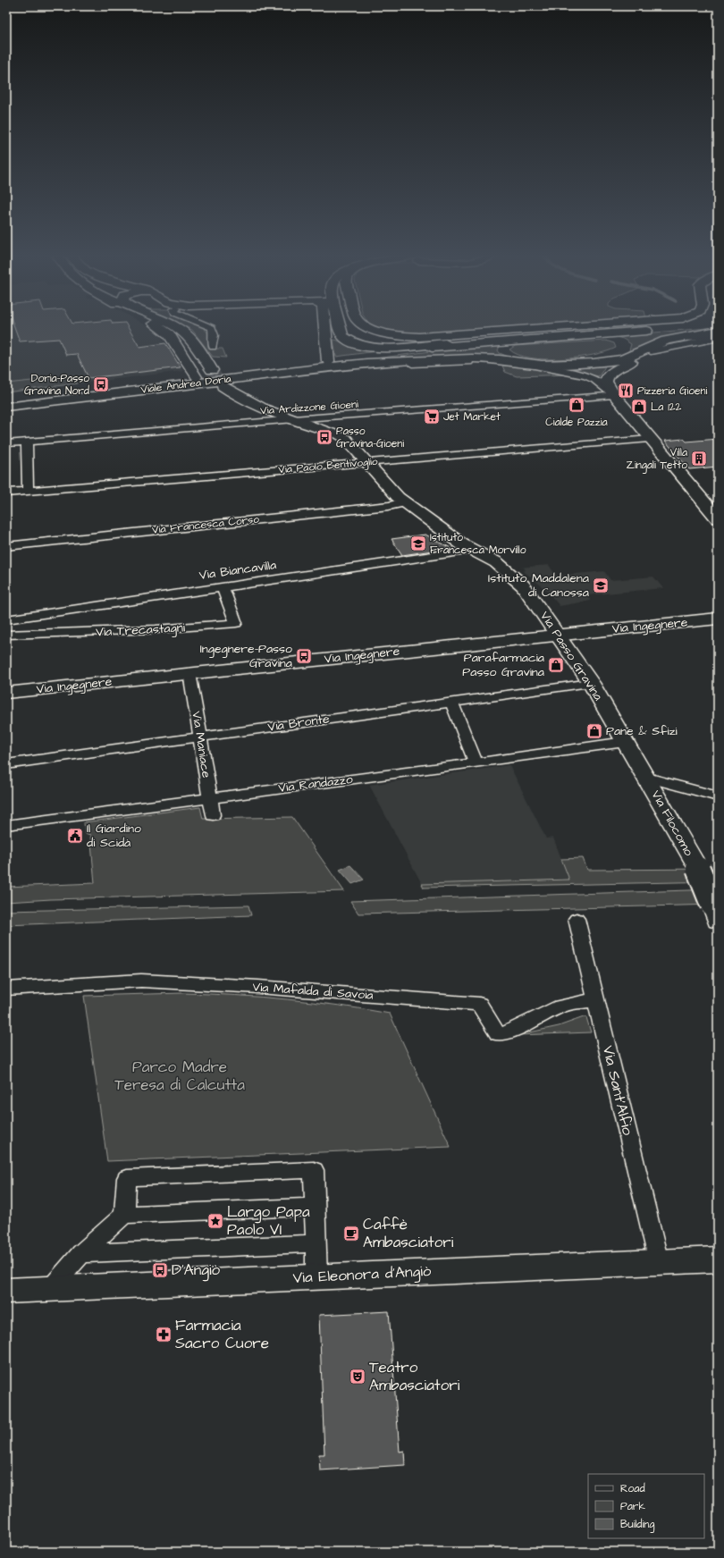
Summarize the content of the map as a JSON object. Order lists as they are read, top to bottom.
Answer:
{
  "streets": {
    "main road": [
      "Viale Andrea Doria",
      "Via Ingegnere",
      "Via Passo Gravina",
      "Via Filocomo",
      "Via Eleonora d'Angiò"
    ],
    "street": [
      "Via Ardizzone Gioeni",
      "Via Paolo Bentivoglio",
      "Via Francesca Corso",
      "Via Biancavilla",
      "Via Trecastagni",
      "Via Bronte",
      "Via Maniace",
      "Via Randazzo",
      "Via Mafalda di Savoia",
      "Via Sant'Alfio"
    ]
  },
  "crossings": [
    ["Via Ardizzone Gioeni", "Via Passo Gravina"],
    ["Via Paolo Bentivoglio", "Via Passo Gravina"],
    ["Via Francesca Corso", "Via Passo Gravina"],
    ["Via Biancavilla", "Via Trecastagni"],
    ["Via Biancavilla", "Via Passo Gravina"],
    ["Via Ingegnere", "Via Passo Gravina"],
    ["Via Ingegnere", "Via Maniace"],
    ["Via Passo Gravina", "Via Bronte"],
    ["Via Passo Gravina", "Via Randazzo"],
    ["Via Passo Gravina", "Via Filocomo"],
    ["Via Bronte", "Via Maniace"],
    ["Via Maniace", "Via Randazzo"],
    ["Via Mafalda di Savoia", "Via Sant'Alfio"],
    ["Via Sant'Alfio", "Via Eleonora d'Angiò"]
  ],
  "parks": ["Parco Madre Teresa di Calcutta"],
  "places": {
    "bus stop": [
      "Doria-Passo Gravina Nord",
      "Passo Gravina-Gioeni",
      "Ingegnere-Passo Gravina",
      "D'Angiò"
    ],
    "restaurant": ["Pizzeria Gioeni"],
    "shop": [
      "Cialde Pazzia",
      "La 122",
      "Parafarmacia Passo Gravina",
      "Pane & Sfizi"
    ],
    "supermarket": ["Jet Market"],
    "building": ["Villa Zingali Tetto"],
    "school or university": ["Istituto Francesca Morvillo", "Istituto Maddalena di Canossa"],
    "public building": ["Il Giardino di Scidà"],
    "place": ["Largo Papa Paolo VI"],
    "cafe": ["Caffè Ambasciatori"],
    "pharmacy": ["Farmacia Sacro Cuore"],
    "theatre": ["Teatro Ambasciatori"]
  },
  "legend": ["Road", "Park", "Building"]
}
